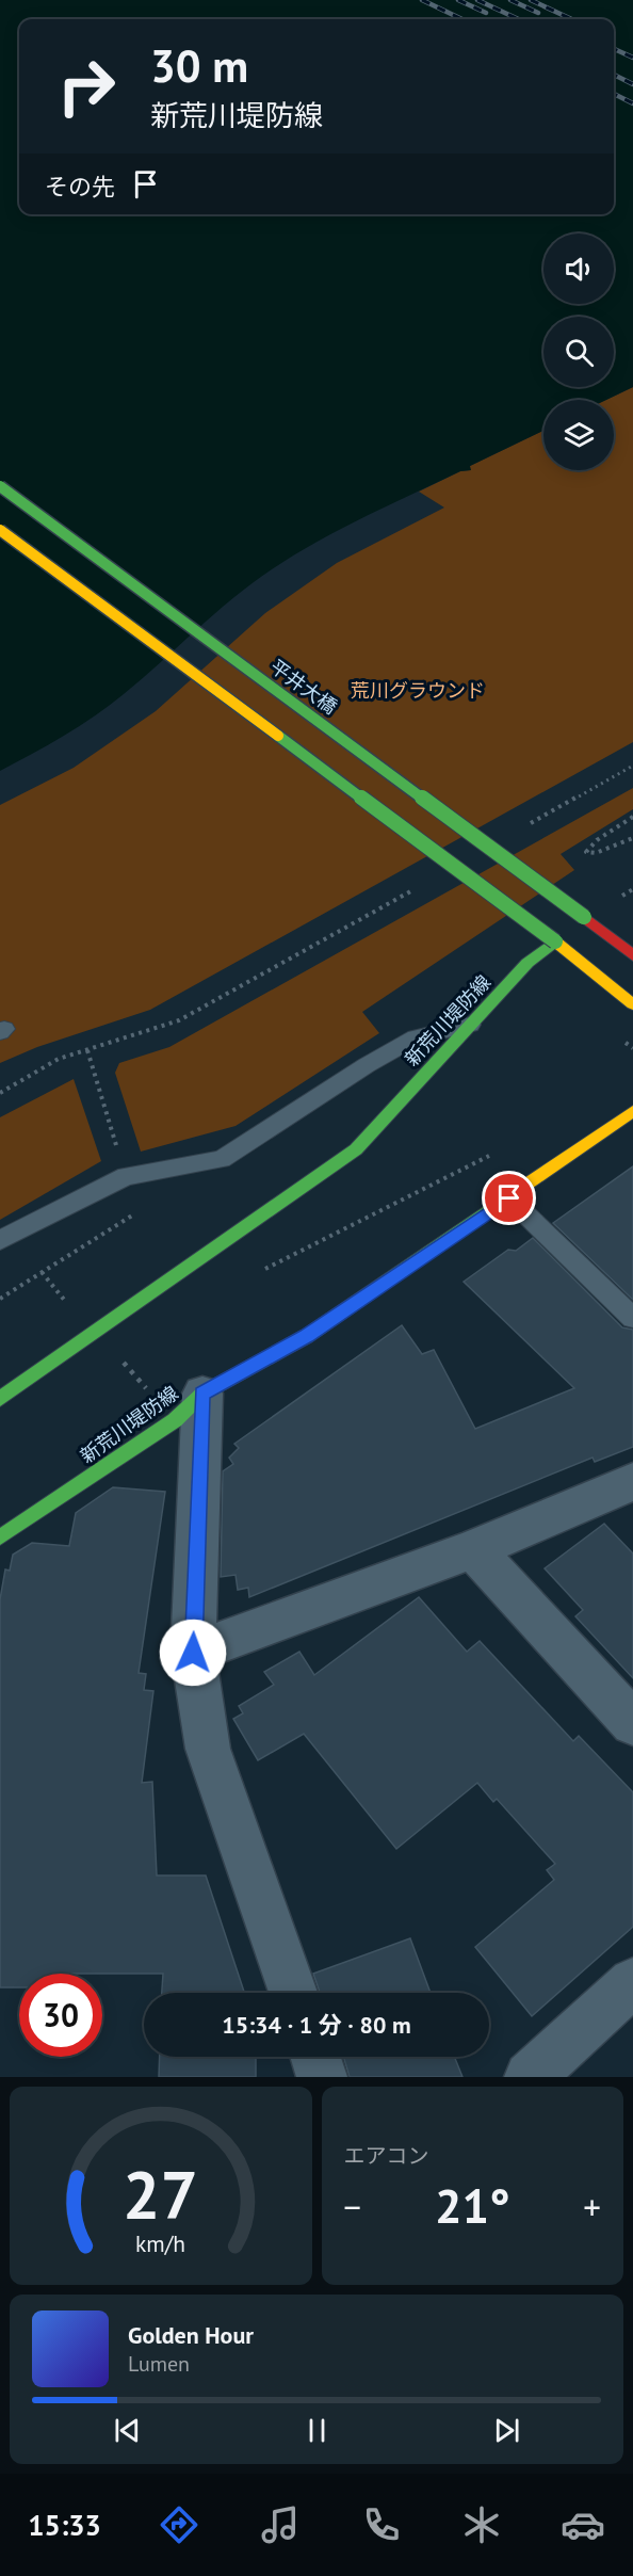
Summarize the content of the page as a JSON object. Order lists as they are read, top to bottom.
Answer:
{
  "streets": {
    "main road": ["平井大橋", "新荒川堤防線"]
  },
  "parks": ["荒川グラウンド"],
  "page": {
    "turn": ["30 m", "新荒川堤防線"],
    "then": "その先",
    "limit": "30",
    "trip": "15:34 · 1 分 · 80 m",
    "tile": "エアコン",
    "heat": ["−", "21°", "+"],
    "song": ["Golden Hour", "Lumen"],
    "tabs": "15:33",
    "gauge": ["27", "km/h"]
  }
}
